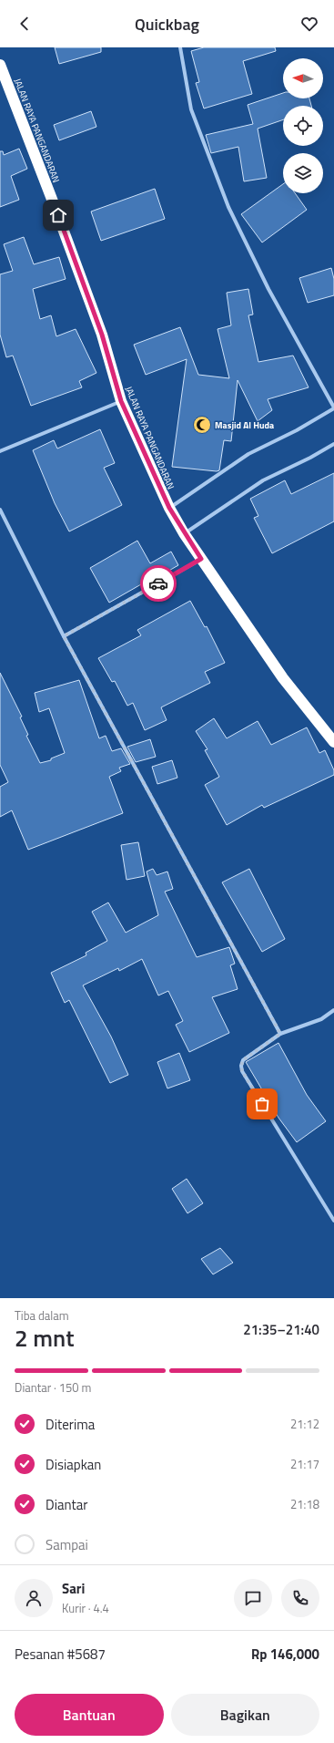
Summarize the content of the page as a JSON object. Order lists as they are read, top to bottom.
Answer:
{
  "streets": {
    "highway": ["JALAN RAYA PANGANDARAN"]
  },
  "places": {
    "mosque": ["Masjid Al Huda"]
  },
  "north": "left",
  "page": {
    "header": "Quickbag",
    "heading": ["2 mnt", "Tiba dalam", "21:35–21:40"],
    "panel": [
      "Sari",
      "Kurir · 4.4",
      "Pesanan #5687",
      "Rp 146,000"
    ],
    "bar": "Diantar · 150 m",
    "list": [
      ["Diterima", "21:12"],
      ["Disiapkan", "21:17"],
      ["Diantar", "21:18"],
      "Sampai"
    ],
    "buttons": ["Bantuan", "Bagikan"]
  }
}
